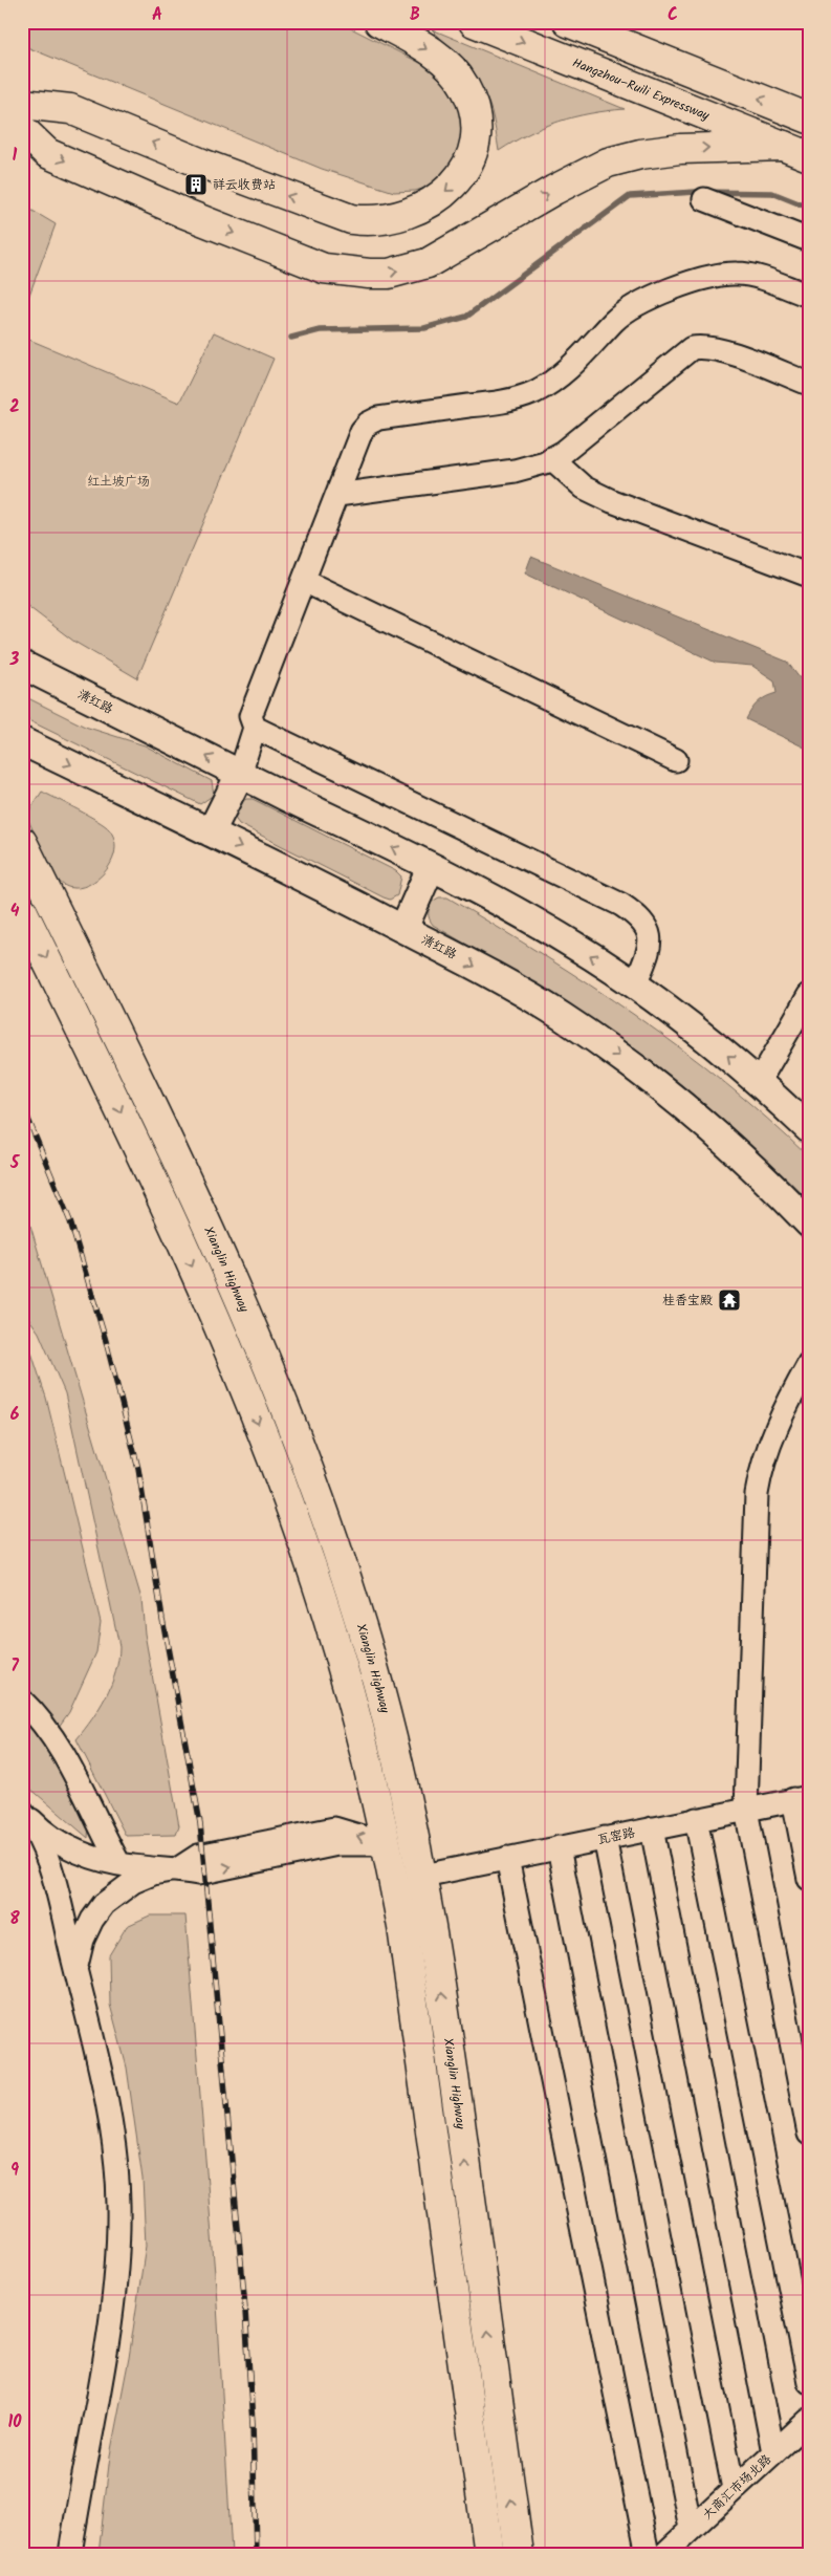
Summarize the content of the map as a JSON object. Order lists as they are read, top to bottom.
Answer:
{
  "streets": {
    "highway": ["Hangzhou–Ruili Expressway", "Xianglin Highway"],
    "main road": ["清红路"],
    "street": ["瓦窑路", "大商汇市场北路"]
  },
  "crossings": [
    ["Xianglin Highway", "瓦窑路"]
  ],
  "parks": ["红土坡广场"],
  "places": {
    "building": ["祥云收费站"],
    "temple": ["桂香宝殿"]
  },
  "grid": {
    "columns": ["A", "B", "C"],
    "rows": [
      "1",
      "2",
      "3",
      "4",
      "5",
      "6",
      "7",
      "8",
      "9",
      "10"
    ]
  }
}
